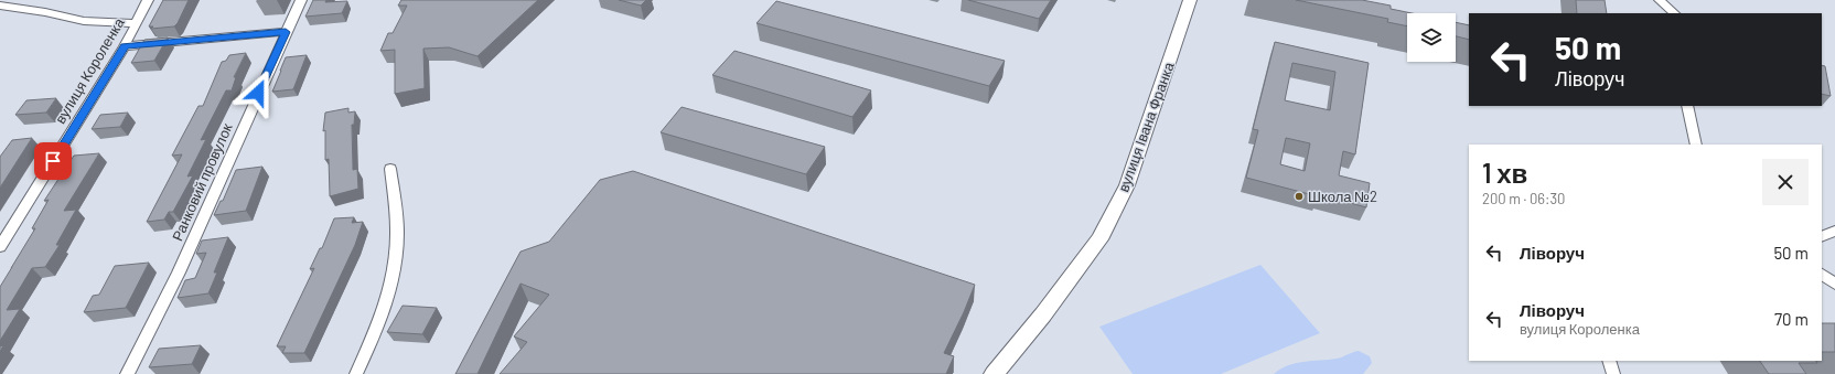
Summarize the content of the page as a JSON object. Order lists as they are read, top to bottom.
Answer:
{
  "streets": {
    "main road": ["вулиця Івана Франка"],
    "street": ["вулиця Короленка", "Ранковий провулок"]
  },
  "places": ["Школа №2"],
  "page": {
    "turn": ["50 m", "Ліворуч"],
    "heading": ["1 хв", "200 m · 06:30"],
    "list": [
      {
        "name": "Ліворуч",
        "value": "50 m"
      },
      {
        "name": "Ліворуч",
        "note": "вулиця Короленка",
        "value": "70 m"
      }
    ]
  }
}
